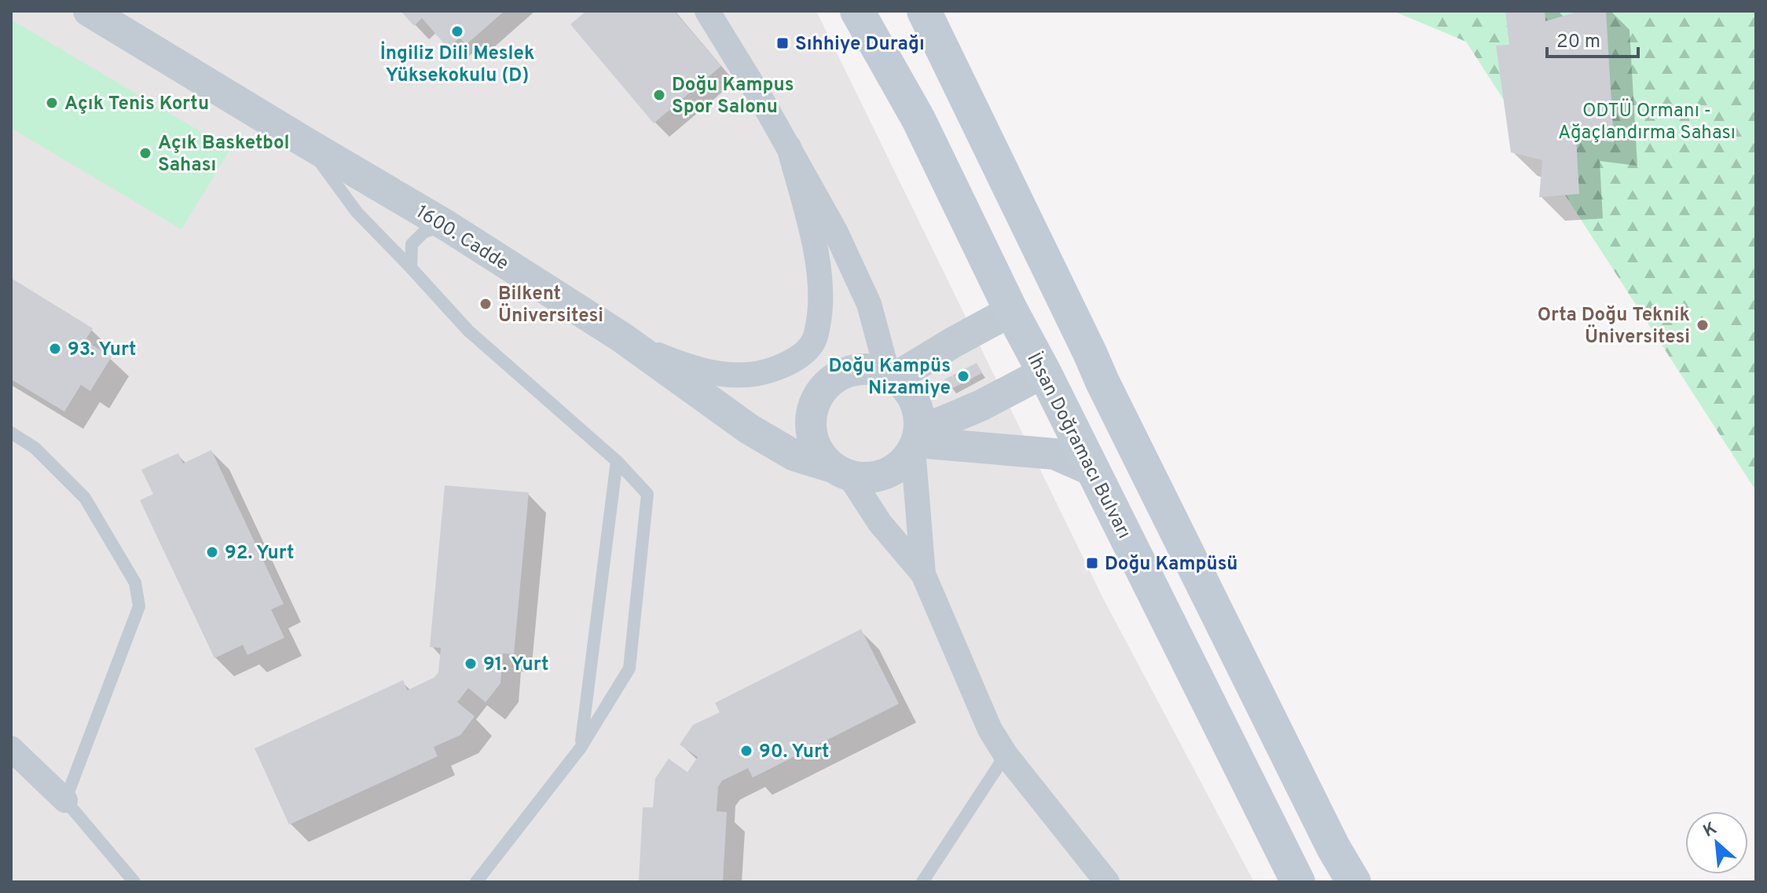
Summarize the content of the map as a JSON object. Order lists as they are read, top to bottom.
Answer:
{
  "streets": {
    "main road": ["İhsan Doğramacı Bulvarı"],
    "street": ["1600. Cadde"]
  },
  "crossings": [
    ["1600. Cadde", "İhsan Doğramacı Bulvarı"]
  ],
  "parks": ["ODTÜ Ormanı - Ağaçlandırma Sahası"],
  "places": {
    "other": [
      "İngiliz Dili Meslek Yüksekokulu (D)",
      "Doğu Kampus Spor Salonu",
      "Açık Tenis Kortu",
      "Açık Basketbol Sahası",
      "Bilkent Üniversitesi",
      "Orta Doğu Teknik Üniversitesi",
      "93. Yurt",
      "Doğu Kampüs Nizamiye",
      "92. Yurt",
      "91. Yurt",
      "90. Yurt"
    ],
    "transit": ["Sıhhiye Durağı", "Doğu Kampüsü"]
  },
  "scale_bar": "20 m",
  "north": "top left"
}
